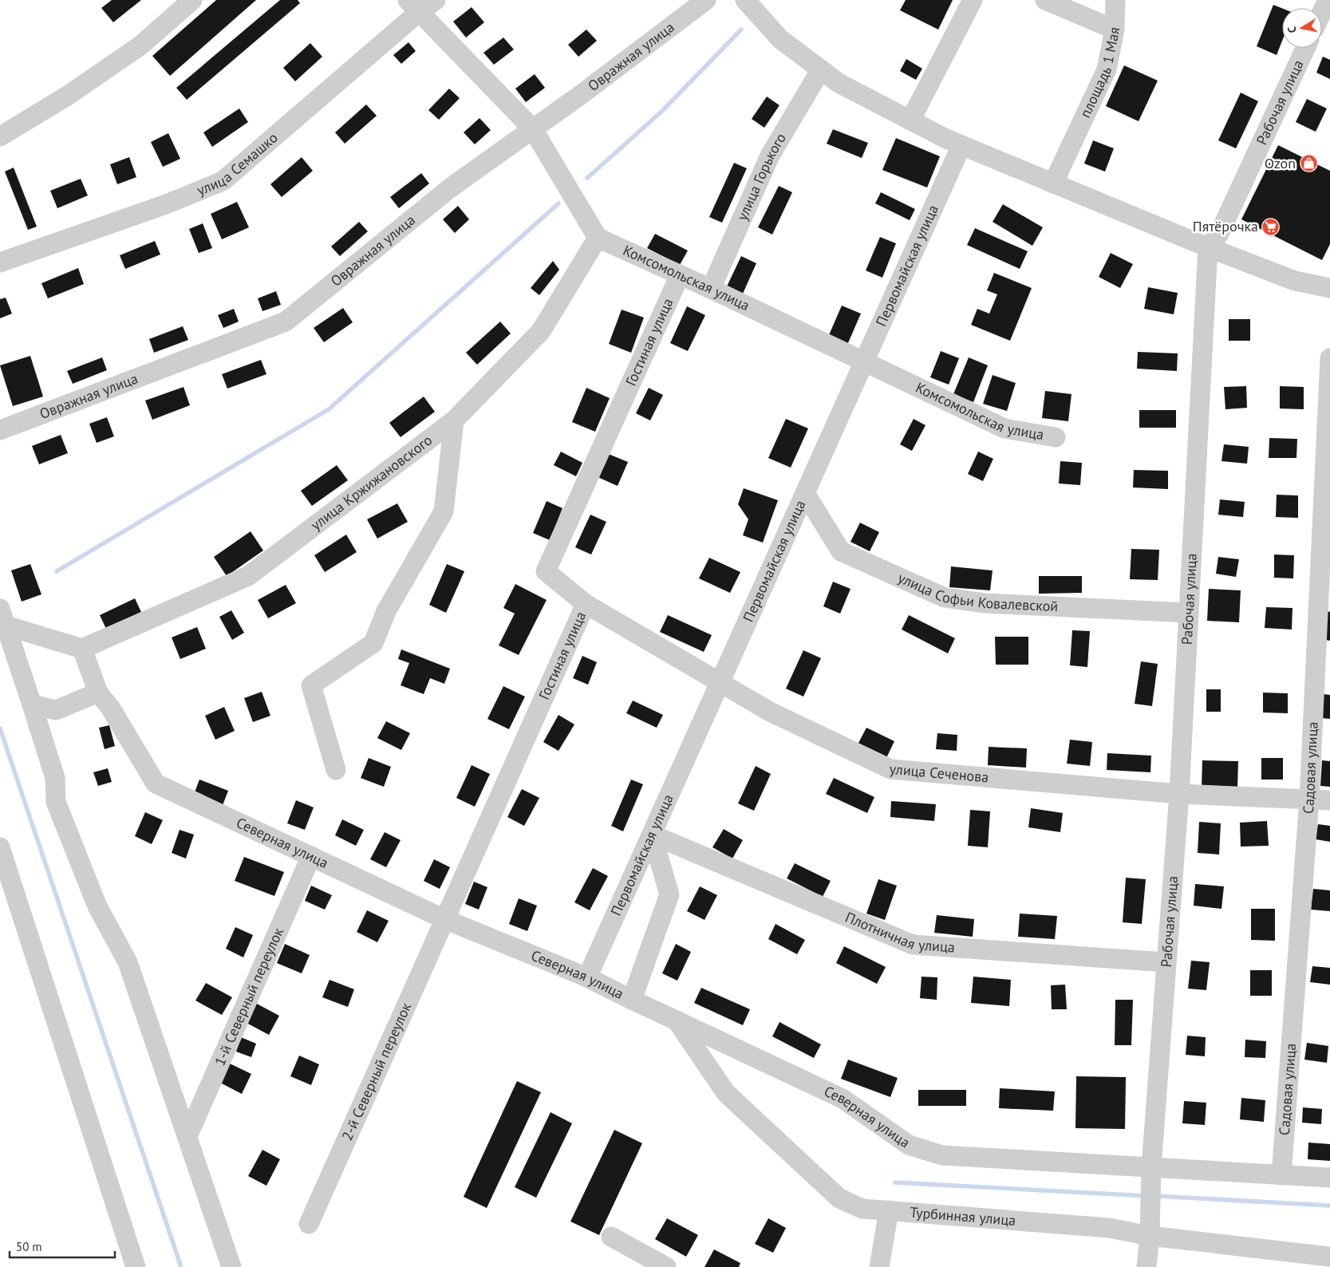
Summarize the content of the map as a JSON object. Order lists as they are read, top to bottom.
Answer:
{
  "streets": {
    "street": [
      "Овражная улица",
      "площадь 1 Мая",
      "Рабочая улица",
      "улица Семашко",
      "улица Горького",
      "Первомайская улица",
      "Комсомольская улица",
      "Гостиная улица",
      "улица Кржижановского",
      "улица Софьи Ковалевской",
      "Садовая улица",
      "улица Сеченова",
      "Северная улица",
      "Плотничная улица",
      "1-й Северный переулок",
      "2-й Северный переулок",
      "Турбинная улица"
    ]
  },
  "crossings": [
    ["Рабочая улица", "улица Софьи Ковалевской"],
    ["Рабочая улица", "улица Сеченова"],
    ["Рабочая улица", "Северная улица"],
    ["Рабочая улица", "Плотничная улица"],
    ["Рабочая улица", "Турбинная улица"],
    ["улица Горького", "Комсомольская улица"],
    ["Первомайская улица", "Комсомольская улица"],
    ["Первомайская улица", "улица Софьи Ковалевской"],
    ["Первомайская улица", "улица Сеченова"],
    ["Первомайская улица", "Северная улица"],
    ["Первомайская улица", "Плотничная улица"],
    ["Комсомольская улица", "Гостиная улица"],
    ["Комсомольская улица", "улица Кржижановского"],
    ["Гостиная улица", "улица Сеченова"],
    ["Гостиная улица", "Северная улица"],
    ["Гостиная улица", "2-й Северный переулок"],
    ["улица Кржижановского", "Северная улица"],
    ["Садовая улица", "улица Сеченова"],
    ["Садовая улица", "Северная улица"],
    ["Северная улица", "1-й Северный переулок"],
    ["Северная улица", "2-й Северный переулок"],
    ["Северная улица", "Турбинная улица"]
  ],
  "places": {
    "shop": ["Ozon"],
    "supermarket": ["Пятёрочка"]
  },
  "scale_bar": "50 m",
  "north": "left"
}
